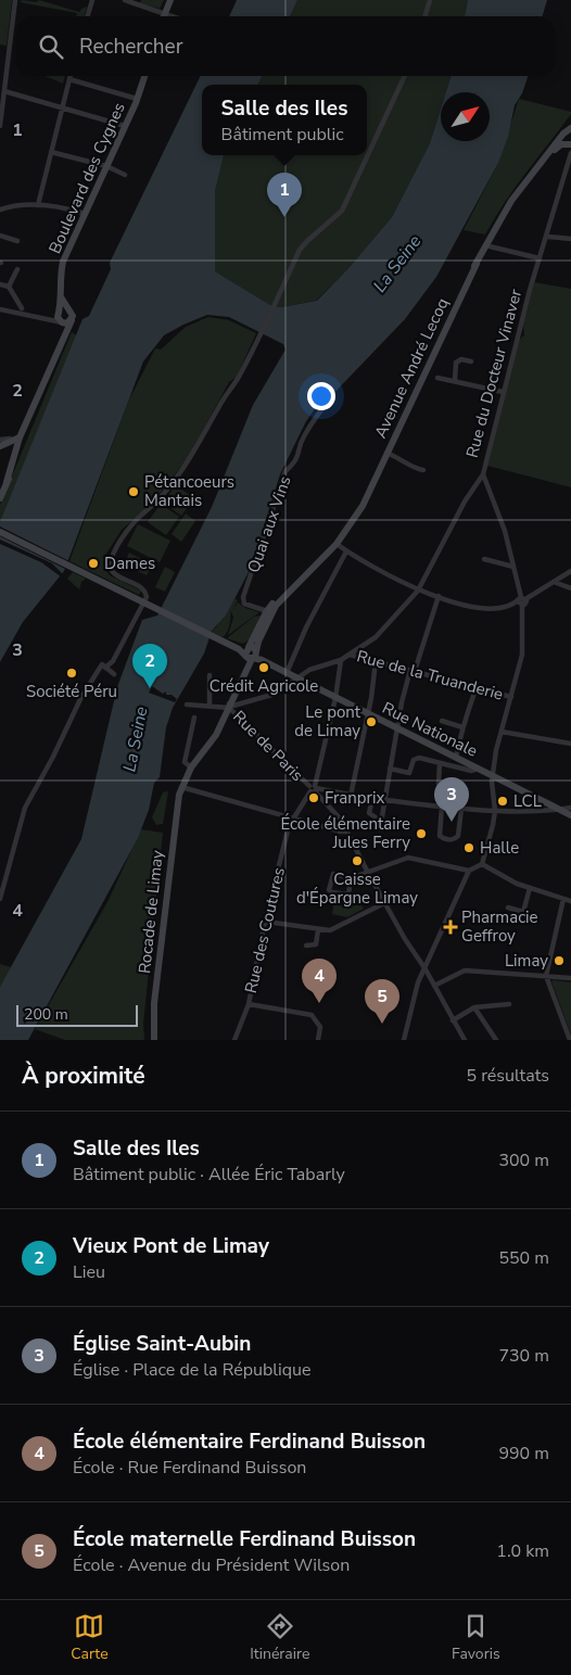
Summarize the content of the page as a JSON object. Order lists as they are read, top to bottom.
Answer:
{
  "streets": {
    "main road": [
      "Boulevard des Cygnes",
      "Avenue André Lecoq",
      "Rue Nationale",
      "Rocade de Limay"
    ],
    "street": [
      "Rue du Docteur Vinaver",
      "Quai aux Vins",
      "Rue de la Truanderie",
      "Rue de Paris",
      "Rue des Coutures"
    ]
  },
  "crossings": [
    ["Avenue André Lecoq", "Rue du Docteur Vinaver"],
    ["Avenue André Lecoq", "Quai aux Vins"],
    ["Avenue André Lecoq", "Rue Nationale"],
    ["Avenue André Lecoq", "Rue de Paris"],
    ["Avenue André Lecoq", "Rocade de Limay"],
    ["Rue du Docteur Vinaver", "Rue de la Truanderie"],
    ["Rue du Docteur Vinaver", "Rue Nationale"],
    ["Rue du Docteur Vinaver", "Rue de Paris"],
    ["Rue du Docteur Vinaver", "Rue des Coutures"],
    ["Rue Nationale", "Rue des Coutures"],
    ["Rue de Paris", "Rue des Coutures"]
  ],
  "water": ["La Seine"],
  "places": {
    "other": [
      "Pétancoeurs Mantais",
      "Dames",
      "Crédit Agricole",
      "Société Péru",
      "Le pont de Limay",
      "Franprix",
      "LCL",
      "École élémentaire Jules Ferry",
      "Halle",
      "Caisse d'Épargne Limay",
      "Limay"
    ],
    "health": ["Pharmacie Geffroy"]
  },
  "scale_bar": "200 m",
  "north": "top right",
  "page": {
    "search": "Rechercher",
    "popup": ["Salle des Iles", "Bâtiment public"],
    "pins": [
      "1",
      "2",
      "3",
      "4",
      "5"
    ],
    "scale": "200 m",
    "heading": ["À proximité", "5 résultats"],
    "list": [
      {
        "mark": "1",
        "name": "Salle des Iles",
        "note": "Bâtiment public · Allée Éric Tabarly",
        "value": "300 m"
      },
      {
        "mark": "2",
        "name": "Vieux Pont de Limay",
        "note": "Lieu",
        "value": "550 m"
      },
      {
        "mark": "3",
        "name": "Église Saint-Aubin",
        "note": "Église · Place de la République",
        "value": "730 m"
      },
      {
        "mark": "4",
        "name": "École élémentaire Ferdinand Buisson",
        "note": "École · Rue Ferdinand Buisson",
        "value": "990 m"
      },
      {
        "mark": "5",
        "name": "École maternelle Ferdinand Buisson",
        "note": "École · Avenue du Président Wilson",
        "value": "1.0 km"
      }
    ],
    "nav": ["Carte", "Itinéraire", "Favoris"]
  },
  "grid": {
    "rows": [
      "1",
      "2",
      "3",
      "4"
    ]
  }
}
